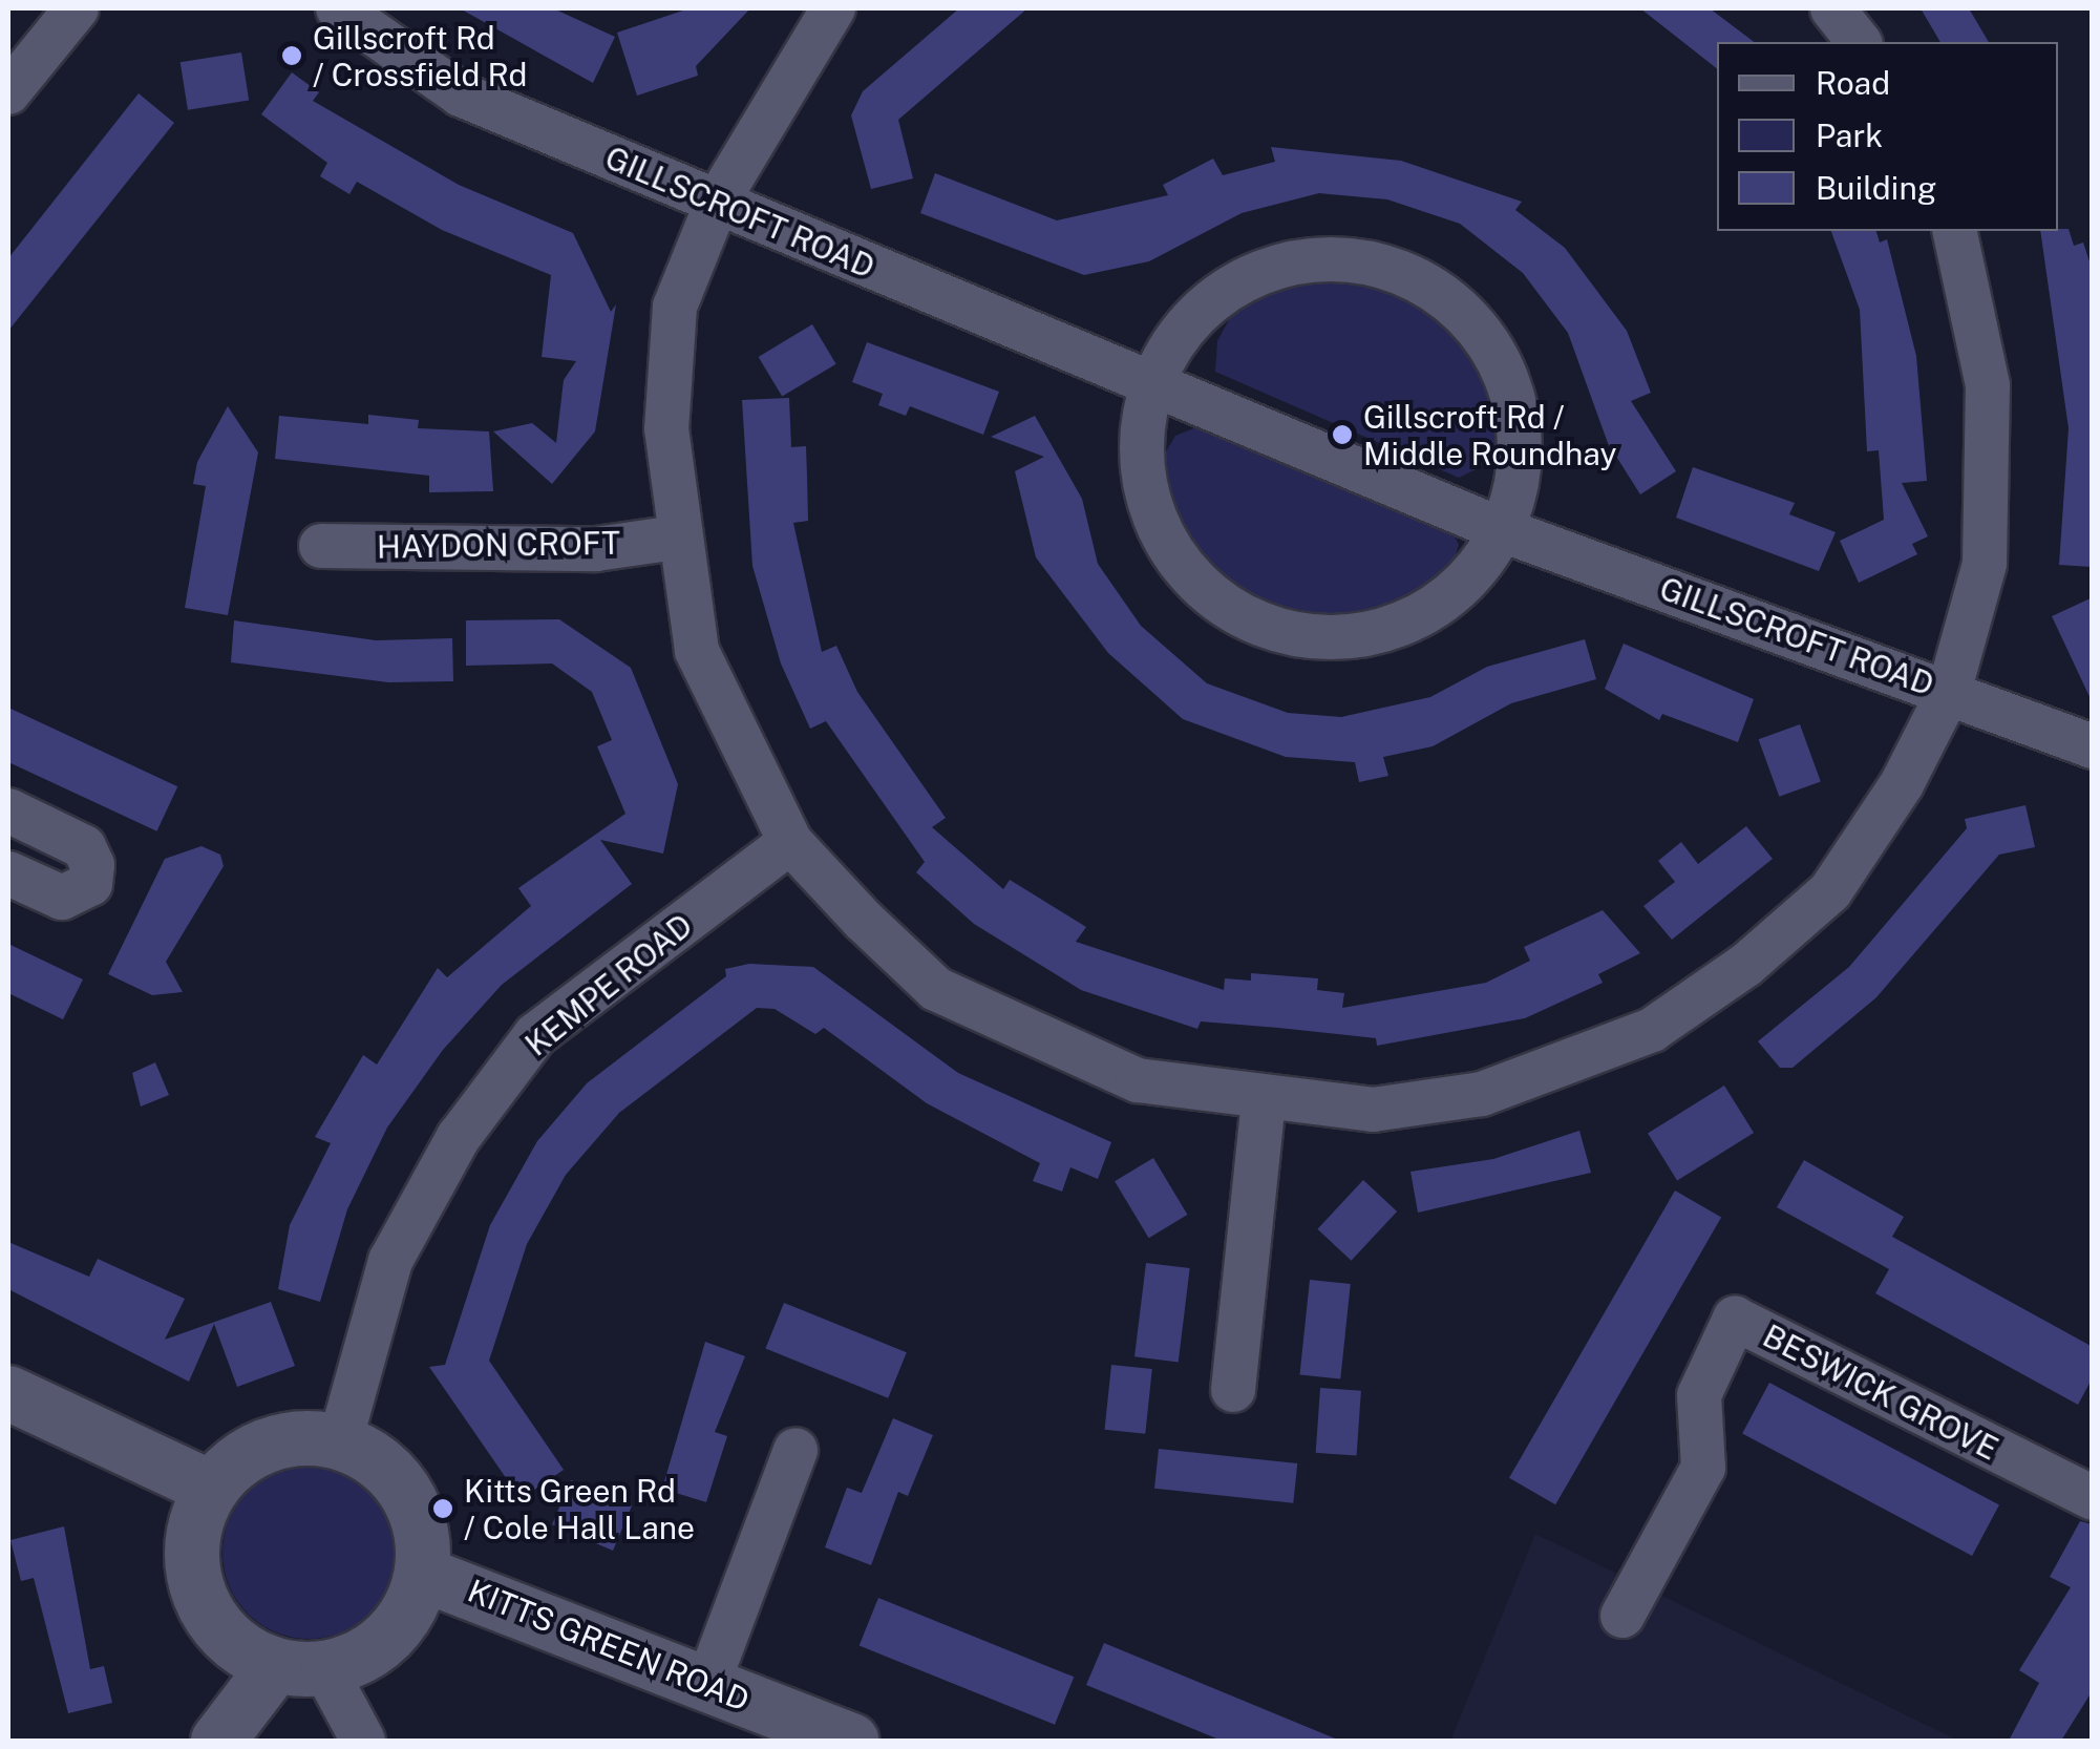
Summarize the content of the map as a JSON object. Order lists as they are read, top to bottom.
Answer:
{
  "streets": {
    "street": [
      "GILLSCROFT ROAD",
      "HAYDON CROFT",
      "KEMPE ROAD",
      "BESWICK GROVE",
      "KITTS GREEN ROAD"
    ]
  },
  "crossings": [
    ["KEMPE ROAD", "KITTS GREEN ROAD"]
  ],
  "places": ["Gillscroft Rd / Crossfield Rd", "Gillscroft Rd / Middle Roundhay", "Kitts Green Rd / Cole Hall Lane"],
  "legend": ["Road", "Park", "Building"]
}
